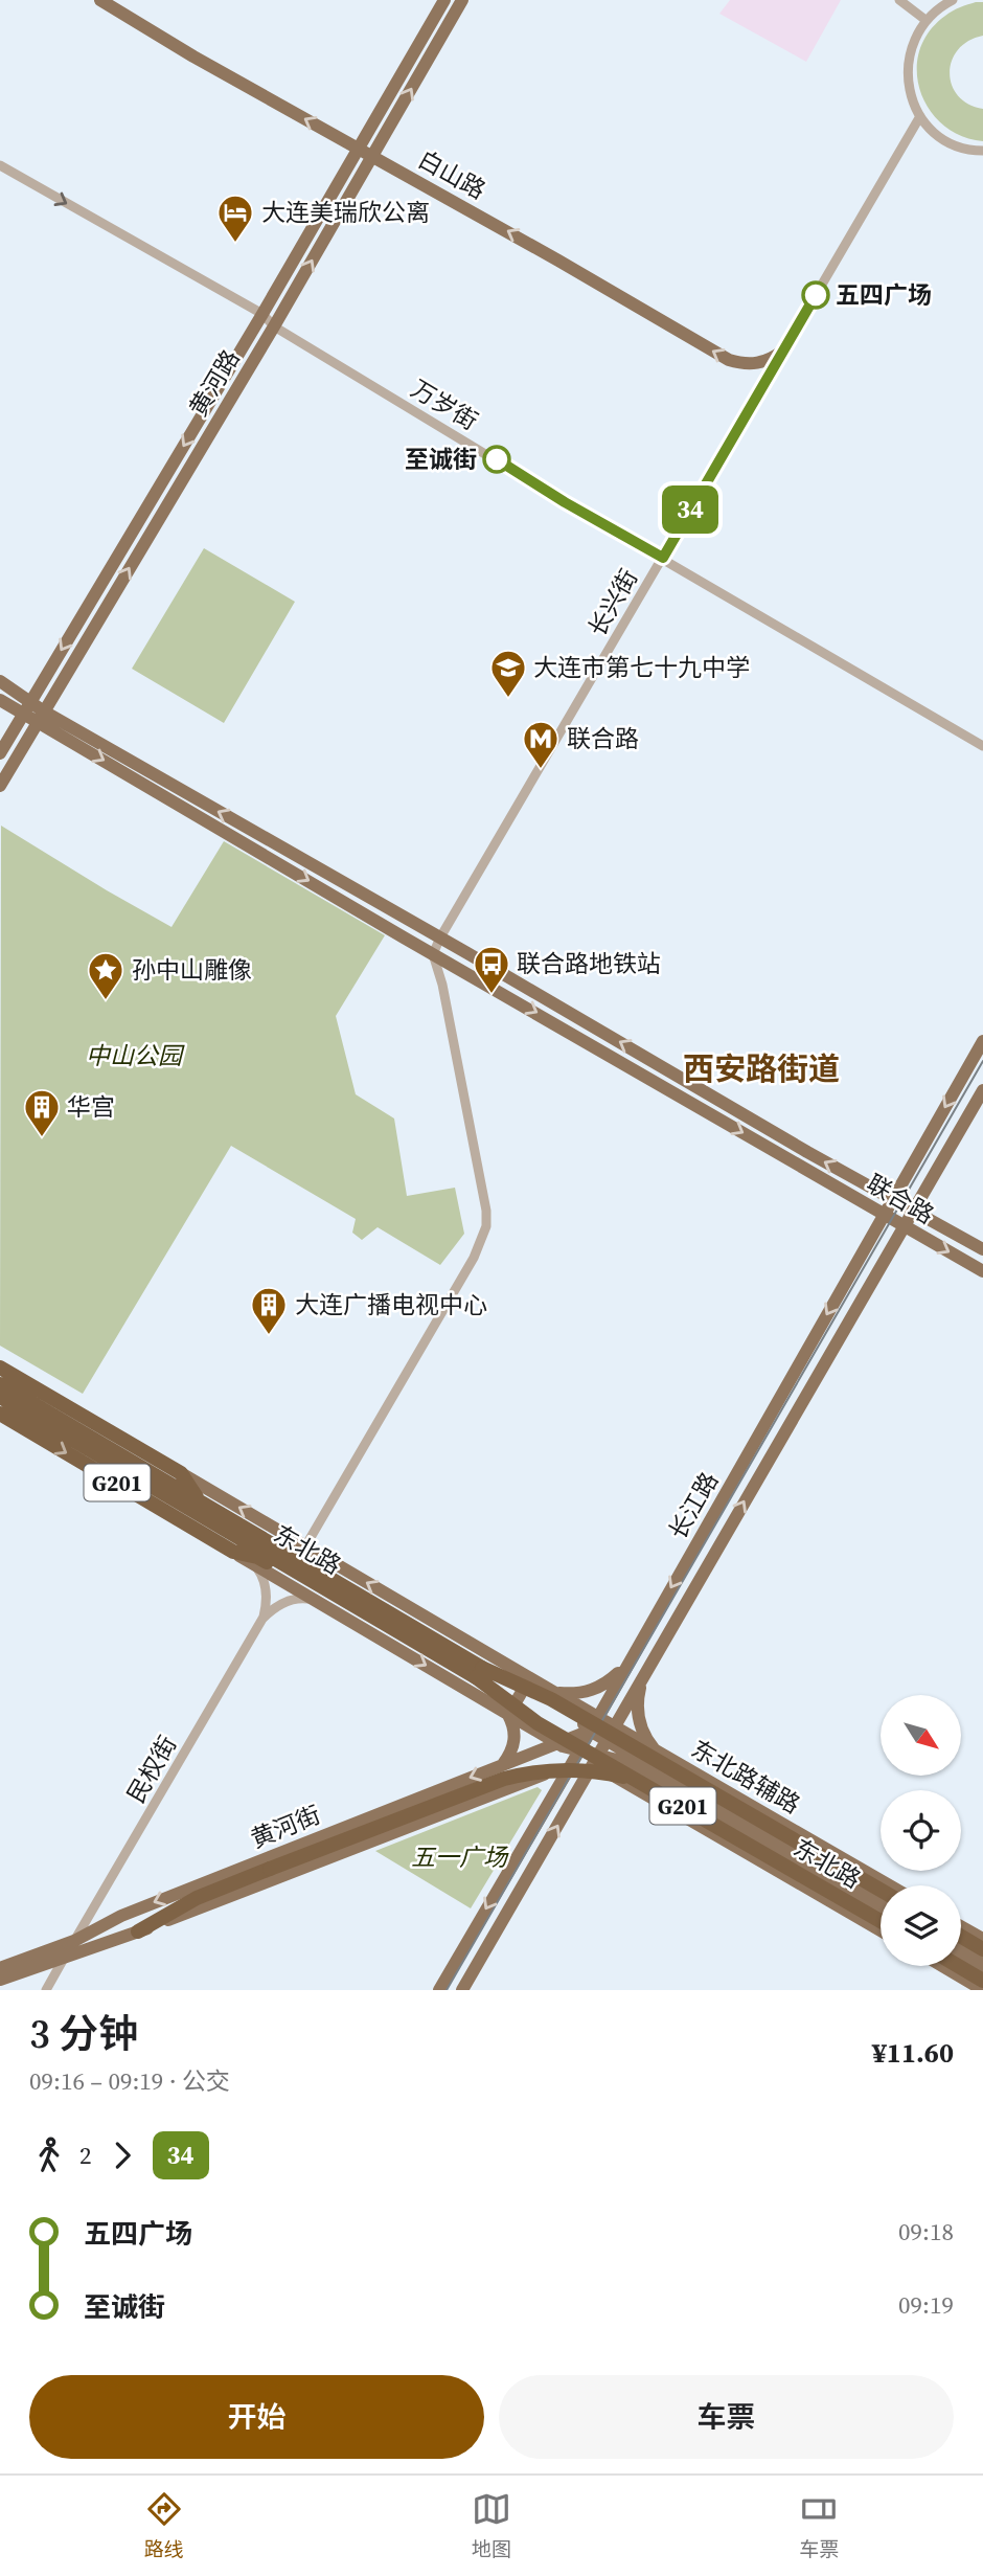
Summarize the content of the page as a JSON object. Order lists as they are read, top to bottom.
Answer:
{
  "streets": {
    "highway": ["G201", "东北路"],
    "main road": [
      "白山路",
      "黄河路",
      "联合路",
      "长江路",
      "东北路辅路",
      "黄河街"
    ],
    "street": ["万岁街", "长兴街", "民权街"]
  },
  "crossings": [
    ["白山路", "黄河路"],
    ["白山路", "长兴街"],
    ["黄河路", "万岁街"],
    ["黄河路", "联合路"],
    ["万岁街", "长兴街"],
    ["长兴街", "联合路"],
    ["联合路", "长江路"],
    ["G201", "东北路"],
    ["长江路", "东北路"],
    ["长江路", "东北路辅路"],
    ["长江路", "黄河街"],
    ["东北路", "民权街"],
    ["东北路", "东北路辅路"],
    ["东北路", "黄河街"],
    ["民权街", "黄河街"]
  ],
  "one_way": ["白山路"],
  "districts": ["西安路街道"],
  "parks": ["中山公园", "五一广场"],
  "places": {
    "hotel": ["大连美瑞欣公离"],
    "other": ["五四广场", "至诚街"],
    "school or university": ["大连市第七十九中学"],
    "metro station": ["联合路"],
    "bus stop": ["联合路地铁站"],
    "place": ["孙中山雕像"],
    "building": ["华宫", "大连广播电视中心"]
  },
  "lines": ["bus line 34"],
  "north": "bottom right",
  "page": {
    "on_map": "34",
    "heading": ["3 分钟", "09:16 – 09:19 · 公交", "¥11.60"],
    "legs": ["2", "34"],
    "list": [
      {
        "name": "五四广场",
        "value": "09:18"
      },
      {
        "name": "至诚街",
        "value": "09:19"
      }
    ],
    "buttons": ["开始", "车票"],
    "tabs": ["路线", "地图", "车票"]
  }
}
